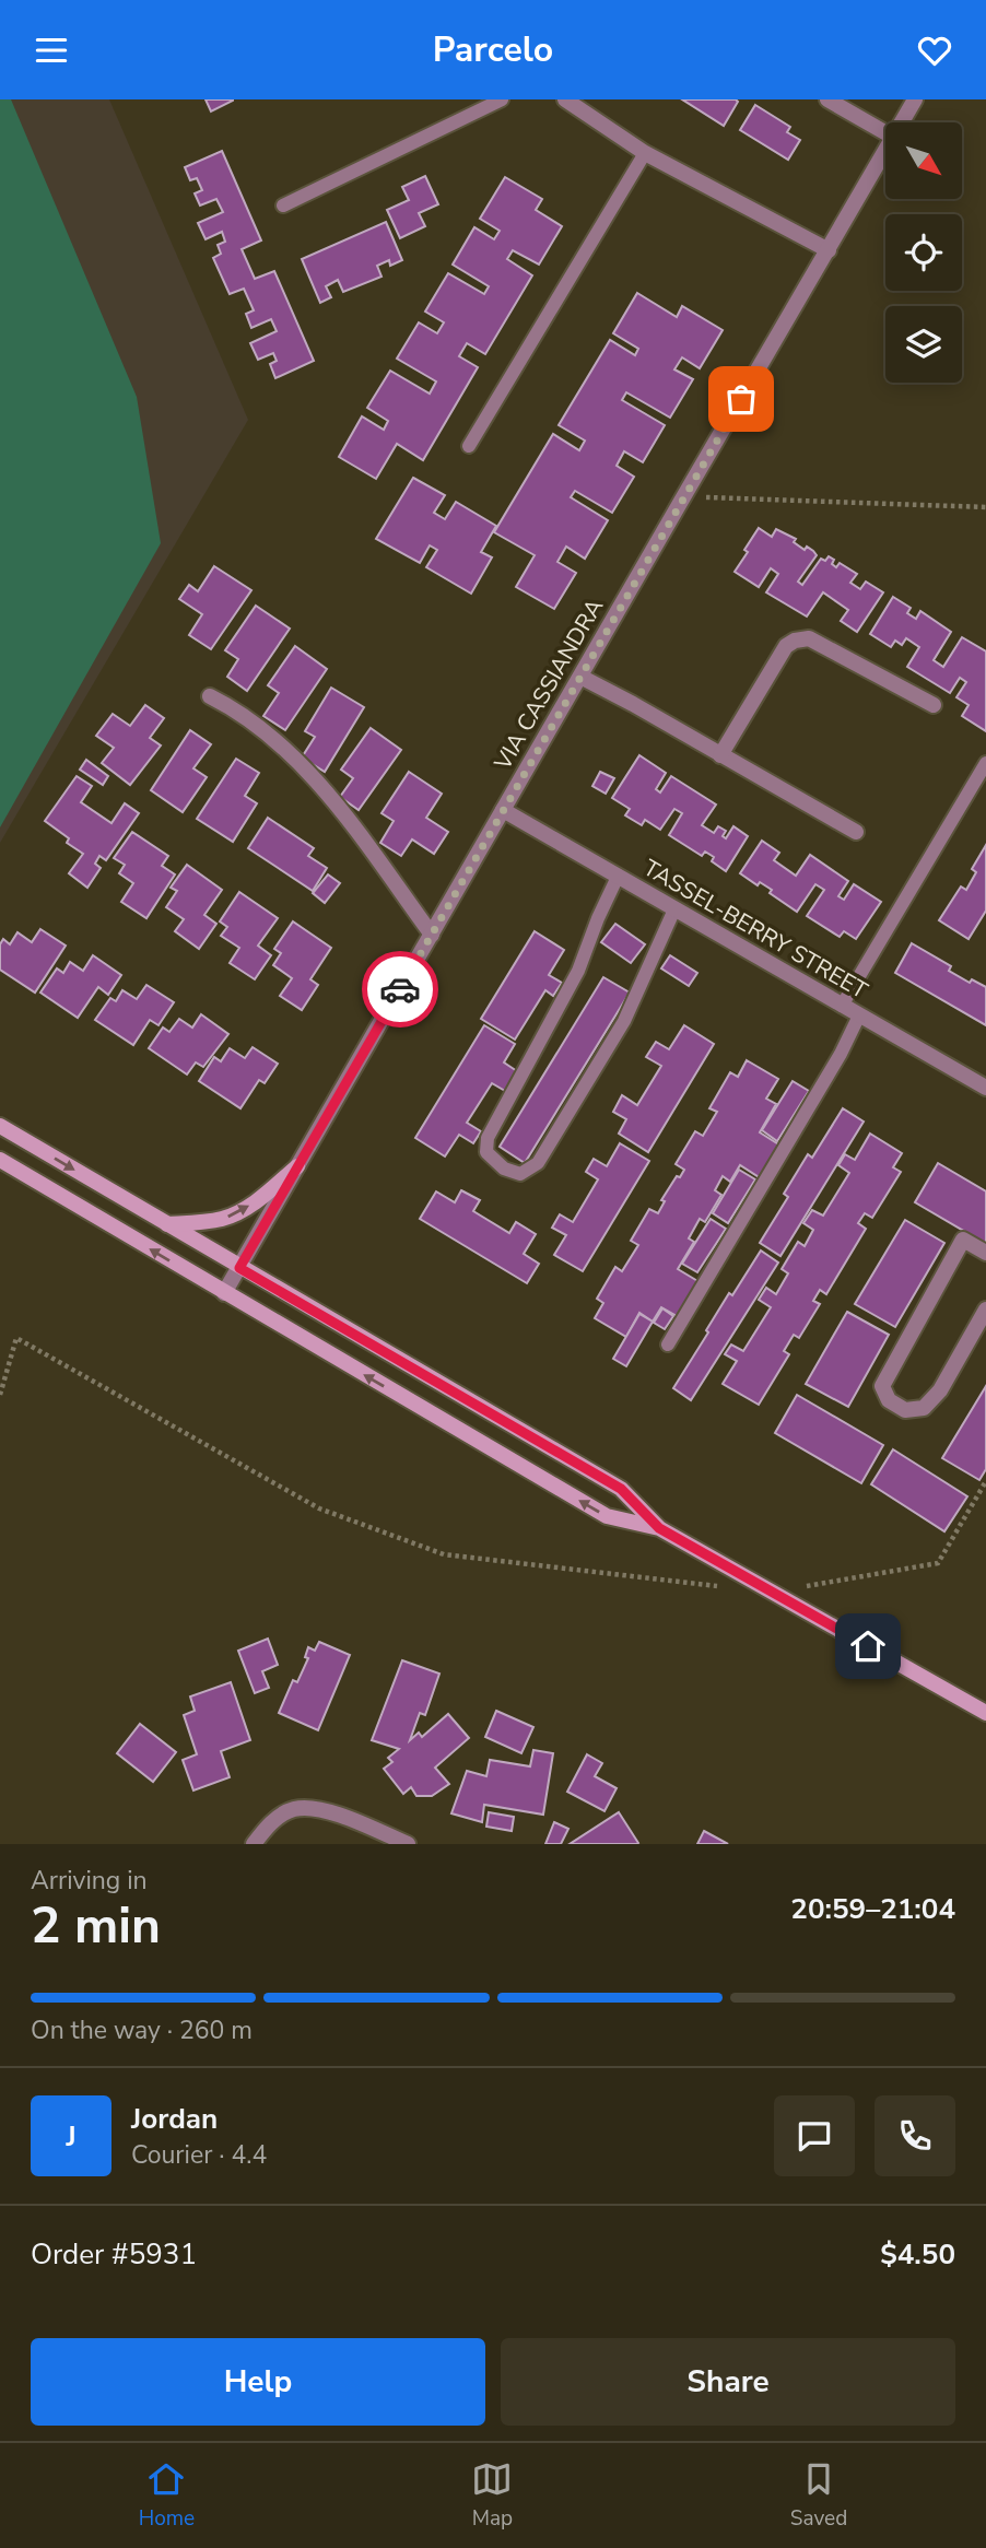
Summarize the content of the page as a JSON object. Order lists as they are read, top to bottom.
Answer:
{
  "streets": {
    "street": ["VIA CASSIANDRA", "TASSEL-BERRY STREET"]
  },
  "crossings": [
    ["VIA CASSIANDRA", "TASSEL-BERRY STREET"]
  ],
  "north": "bottom right",
  "page": {
    "header": "Parcelo",
    "heading": ["2 min", "Arriving in", "20:59–21:04"],
    "panel": [
      "Jordan",
      "Courier · 4.4",
      "Order #5931",
      "$4.50"
    ],
    "bar": "On the way · 260 m",
    "round": "J",
    "buttons": ["Help", "Share"],
    "tabs": ["Home", "Map", "Saved"]
  }
}
